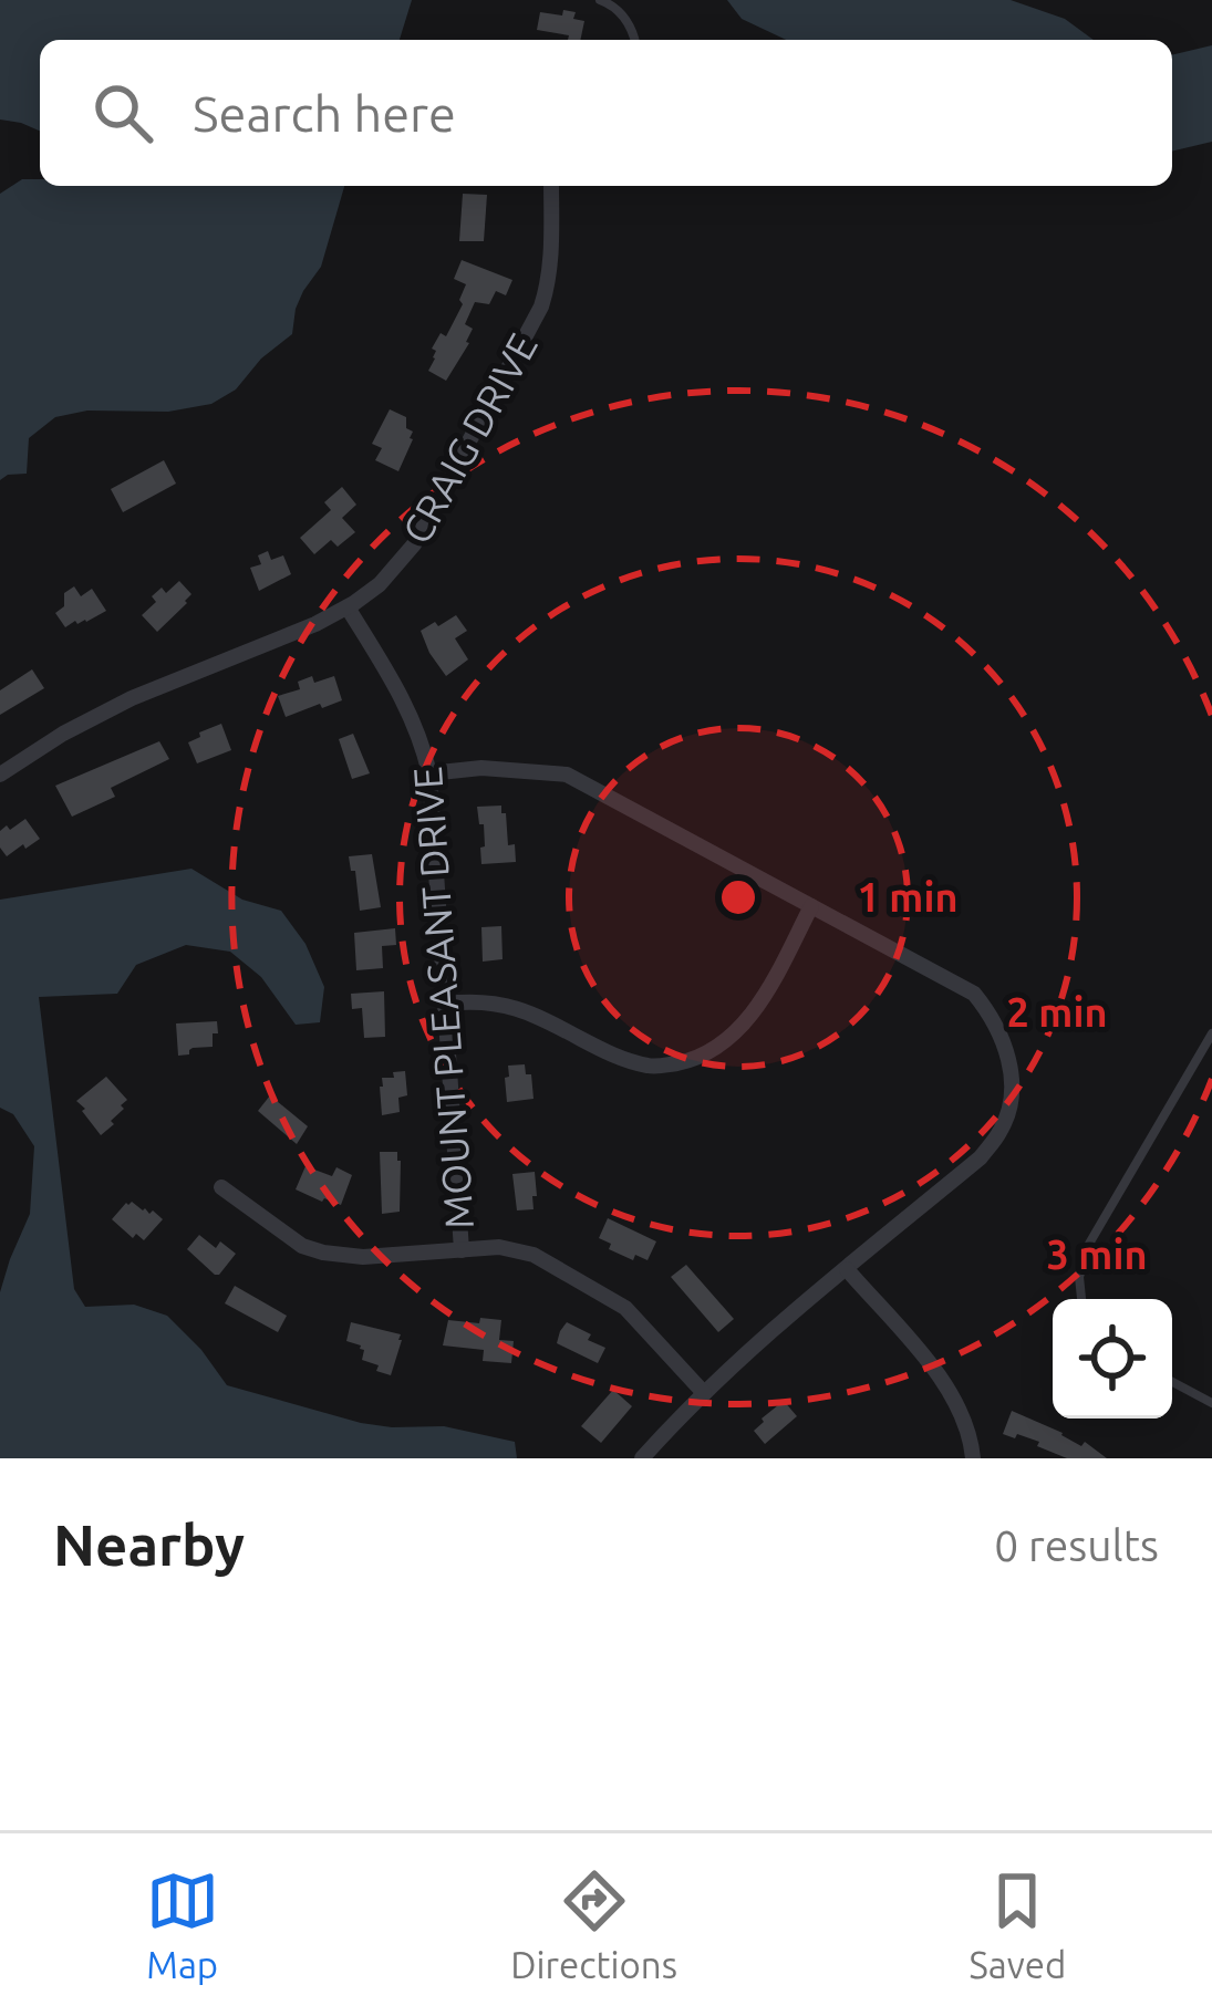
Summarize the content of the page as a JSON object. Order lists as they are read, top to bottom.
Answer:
{
  "streets": {
    "street": ["CRAIG DRIVE", "MOUNT PLEASANT DRIVE"]
  },
  "crossings": [
    ["CRAIG DRIVE", "MOUNT PLEASANT DRIVE"]
  ],
  "page": {
    "search": "Search here",
    "heading": ["Nearby", "0 results"],
    "nav": ["Map", "Directions", "Saved"]
  },
  "rings": ["1 min", "2 min", "3 min"]
}
